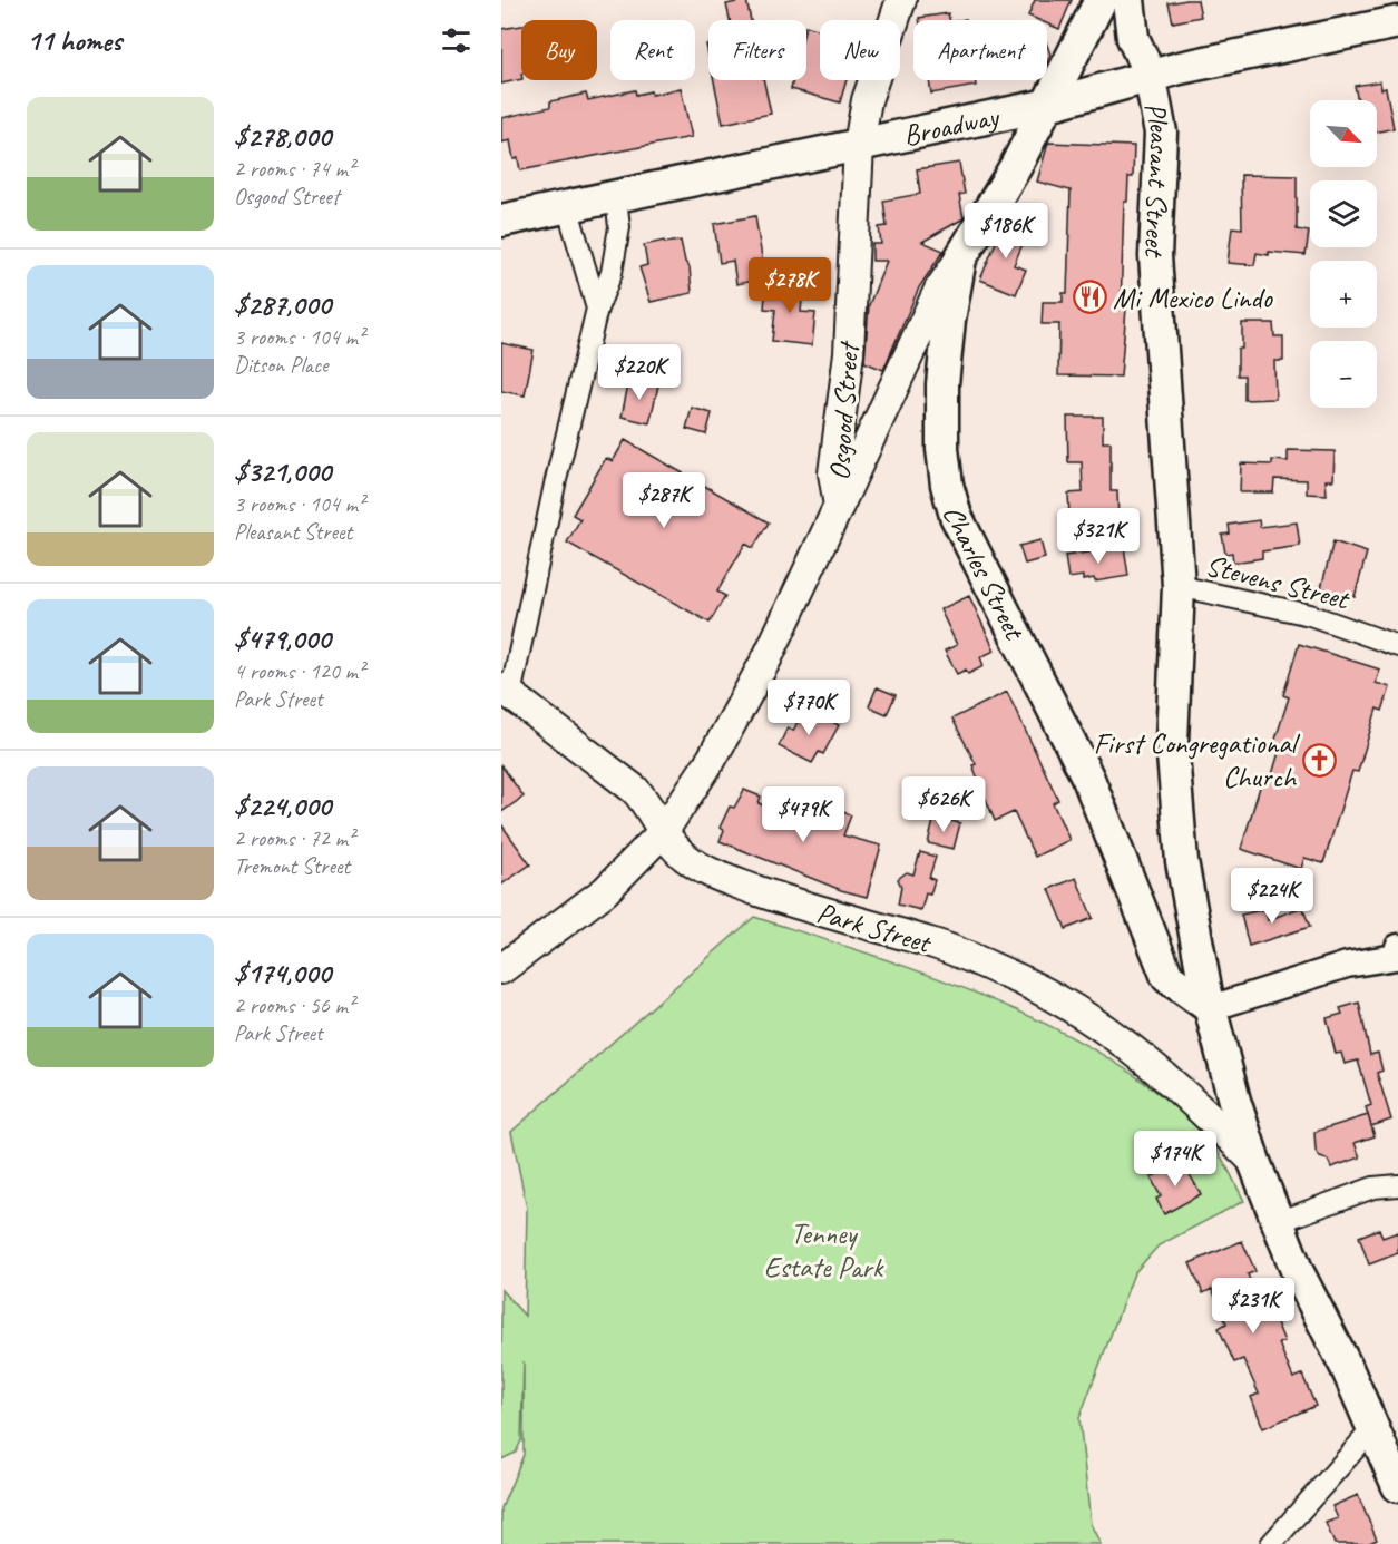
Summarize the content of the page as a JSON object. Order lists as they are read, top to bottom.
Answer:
{
  "streets": {
    "main road": [
      "Broadway",
      "Pleasant Street",
      "Osgood Street",
      "Charles Street",
      "Park Street"
    ],
    "street": ["Stevens Street"]
  },
  "crossings": [
    ["Broadway", "Pleasant Street"],
    ["Broadway", "Osgood Street"],
    ["Broadway", "Charles Street"],
    ["Pleasant Street", "Charles Street"],
    ["Pleasant Street", "Stevens Street"],
    ["Pleasant Street", "Park Street"],
    ["Osgood Street", "Park Street"]
  ],
  "parks": ["Tenney Estate Park"],
  "places": {
    "restaurant": ["Mi Mexico Lindo"],
    "church": ["First Congregational Church"]
  },
  "north": "bottom right",
  "page": {
    "heading": "11 homes",
    "chip": [
      "Buy",
      "Rent",
      "Filters",
      "New",
      "Apartment"
    ],
    "list": [
      {
        "name": "$278,000",
        "note": "2 rooms · 74 m² · Osgood Street"
      },
      {
        "name": "$287,000",
        "note": "3 rooms · 104 m² · Ditson Place"
      },
      {
        "name": "$321,000",
        "note": "3 rooms · 104 m² · Pleasant Street"
      },
      {
        "name": "$479,000",
        "note": "4 rooms · 120 m² · Park Street"
      },
      {
        "name": "$224,000",
        "note": "2 rooms · 72 m² · Tremont Street"
      },
      {
        "name": "$174,000",
        "note": "2 rooms · 56 m² · Park Street"
      }
    ],
    "map_buttons": ["+", "−"],
    "price": [
      "$186K",
      "$278K",
      "$220K",
      "$287K",
      "$321K",
      "$770K",
      "$626K",
      "$479K",
      "$224K",
      "$174K",
      "$231K"
    ]
  }
}
